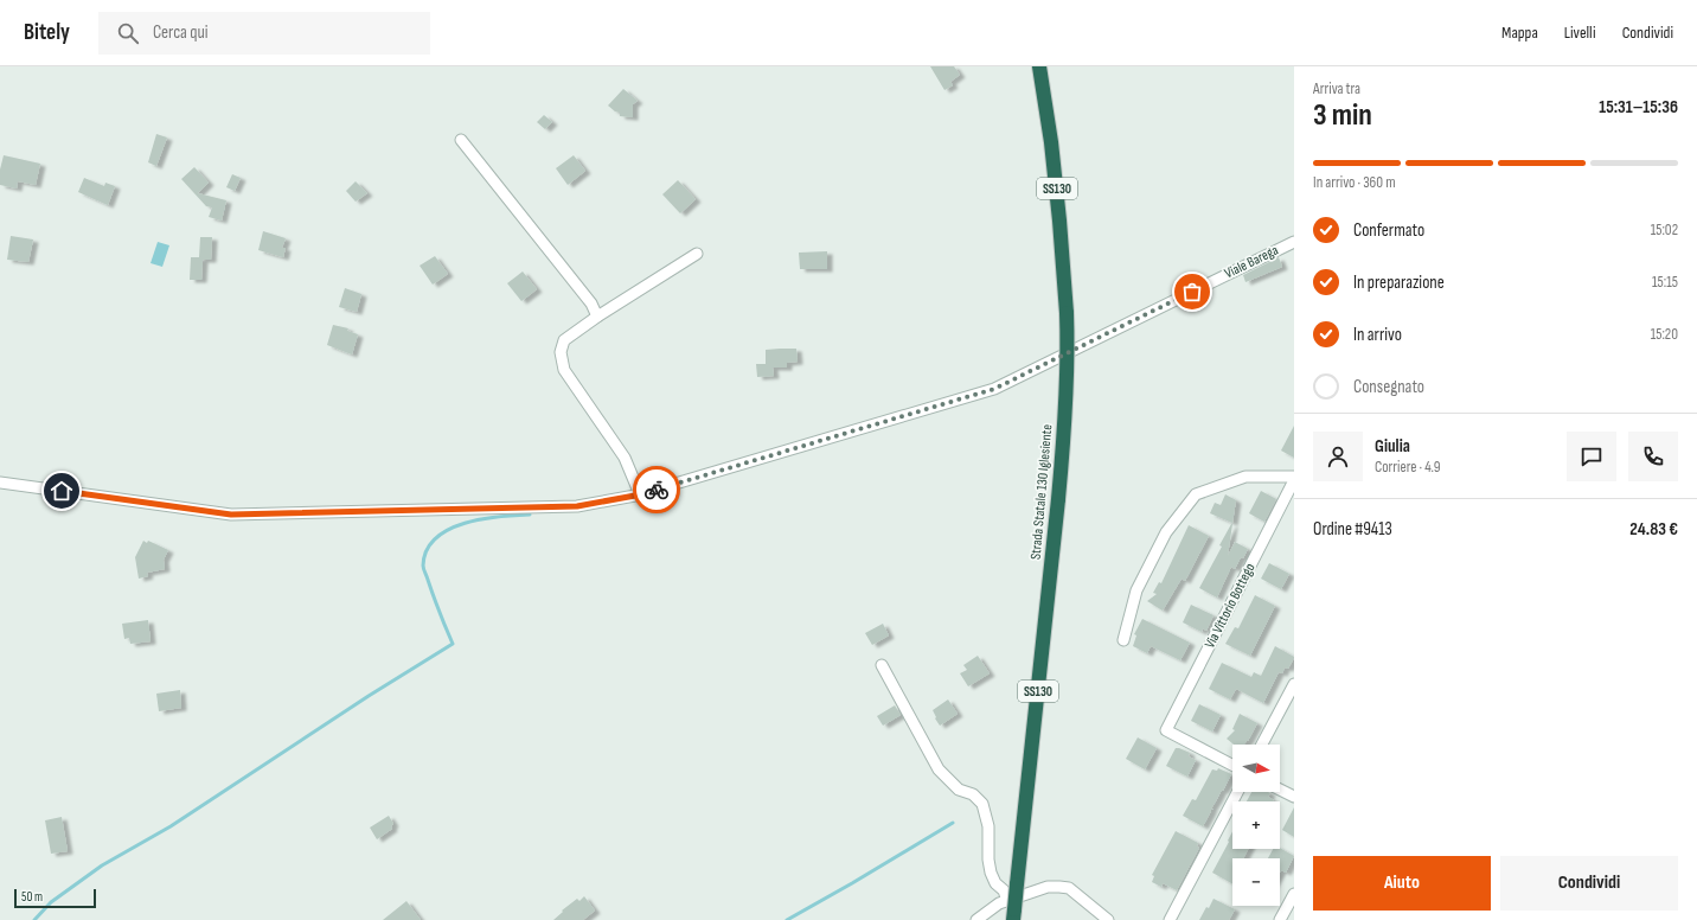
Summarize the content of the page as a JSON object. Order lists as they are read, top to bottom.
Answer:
{
  "streets": {
    "highway": ["SS130", "Strada Statale 130 Iglesiente"],
    "street": ["Viale Barega", "Via Vittorio Bottego"]
  },
  "scale_bar": "50 m",
  "north": "right",
  "page": {
    "header": "Bitely",
    "search": "Cerca qui",
    "nav": ["Mappa", "Livelli", "Condividi"],
    "heading": ["3 min", "Arriva tra", "15:31–15:36"],
    "panel": [
      "Giulia",
      "Corriere · 4.9",
      "Ordine #9413",
      "24.83 €"
    ],
    "bar": "In arrivo · 360 m",
    "list": [
      ["Confermato", "15:02"],
      ["In preparazione", "15:15"],
      ["In arrivo", "15:20"],
      "Consegnato"
    ],
    "map_buttons": ["+", "−"],
    "buttons": ["Aiuto", "Condividi"],
    "scale": "50 m"
  }
}
